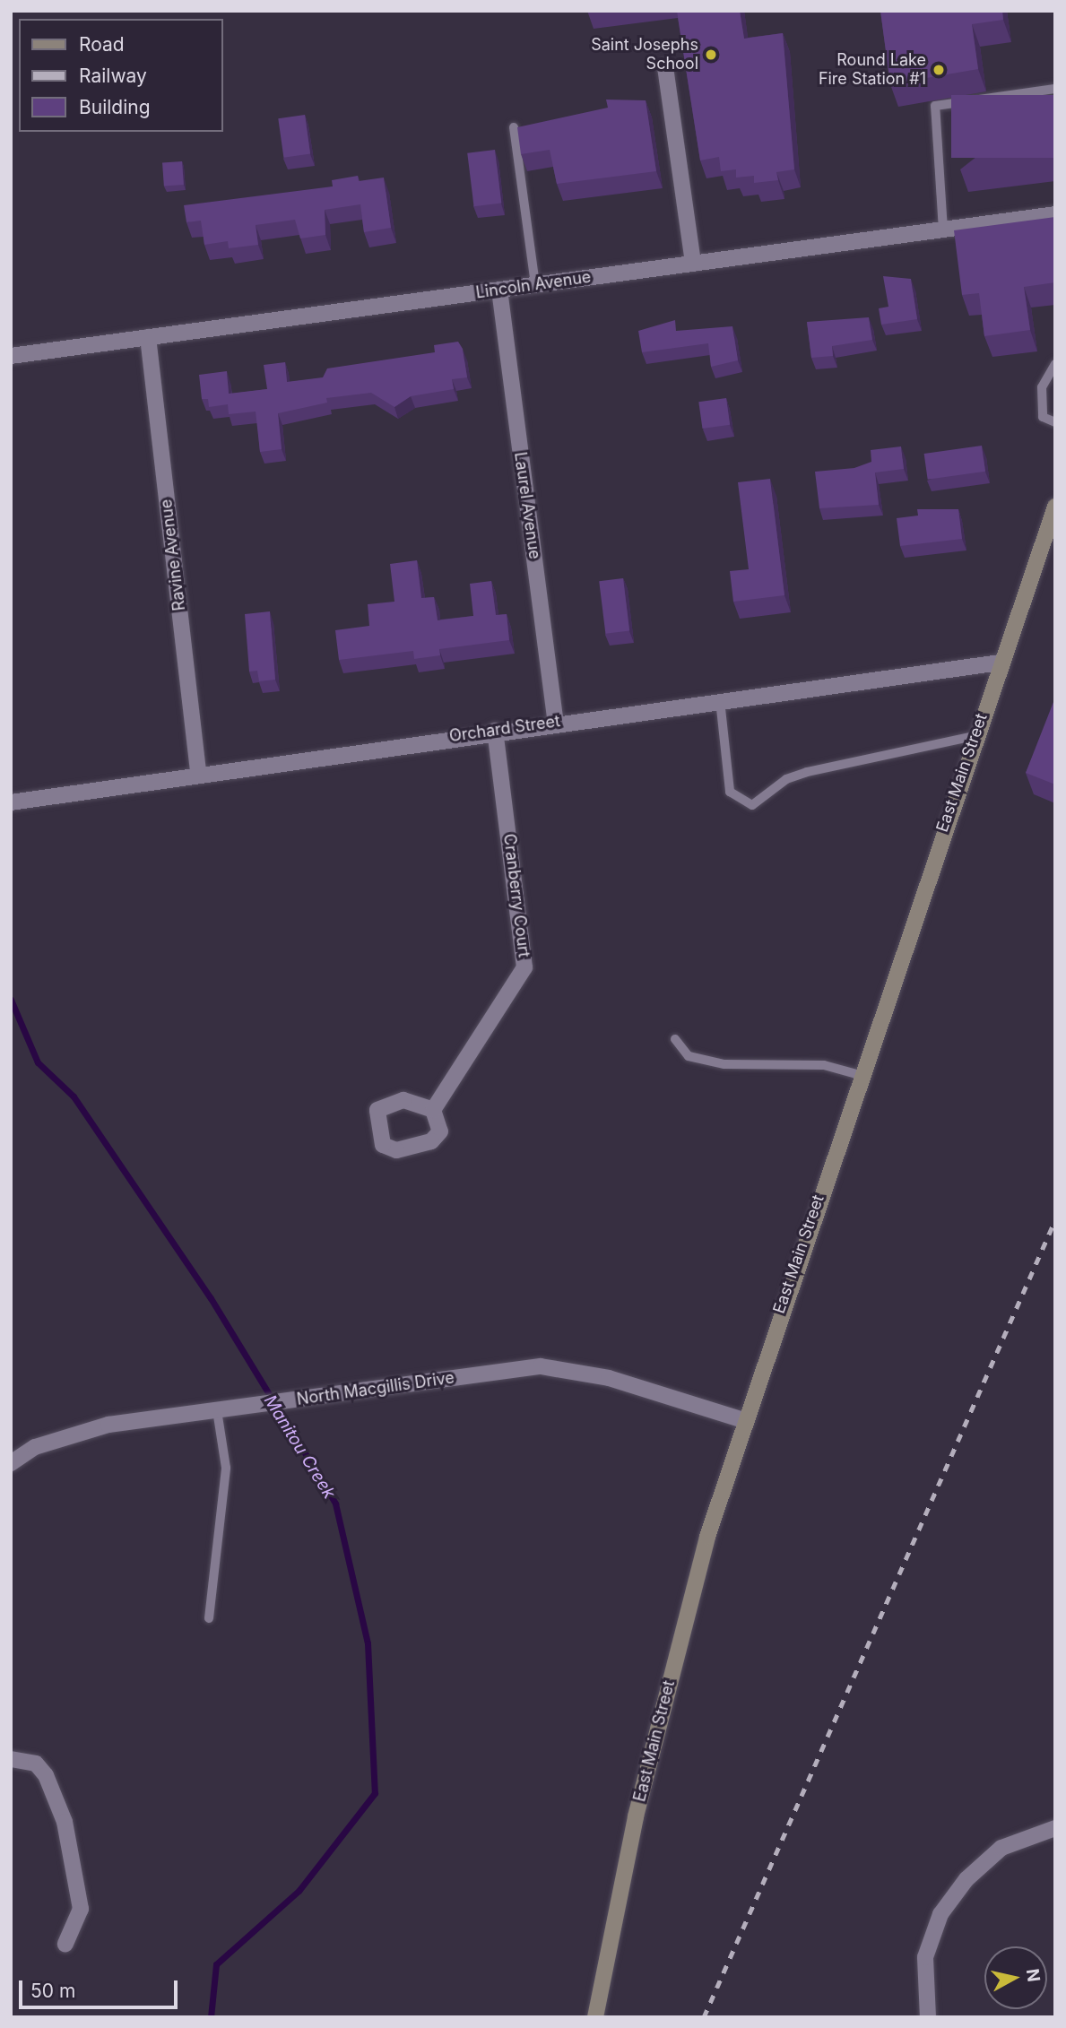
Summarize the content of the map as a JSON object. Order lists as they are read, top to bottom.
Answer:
{
  "streets": {
    "main road": ["East Main Street"],
    "street": [
      "Lincoln Avenue",
      "Laurel Avenue",
      "Ravine Avenue",
      "Orchard Street",
      "Cranberry Court",
      "North Macgillis Drive"
    ]
  },
  "crossings": [
    ["Lincoln Avenue", "Laurel Avenue"],
    ["Lincoln Avenue", "Ravine Avenue"],
    ["Laurel Avenue", "Orchard Street"],
    ["Ravine Avenue", "Orchard Street"],
    ["Orchard Street", "East Main Street"],
    ["Orchard Street", "Cranberry Court"],
    ["East Main Street", "North Macgillis Drive"]
  ],
  "water": ["Manitou Creek"],
  "places": ["Saint Josephs School", "Round Lake Fire Station #1"],
  "legend": ["Road", "Railway", "Building"],
  "scale_bar": "50 m",
  "north": "right"
}
